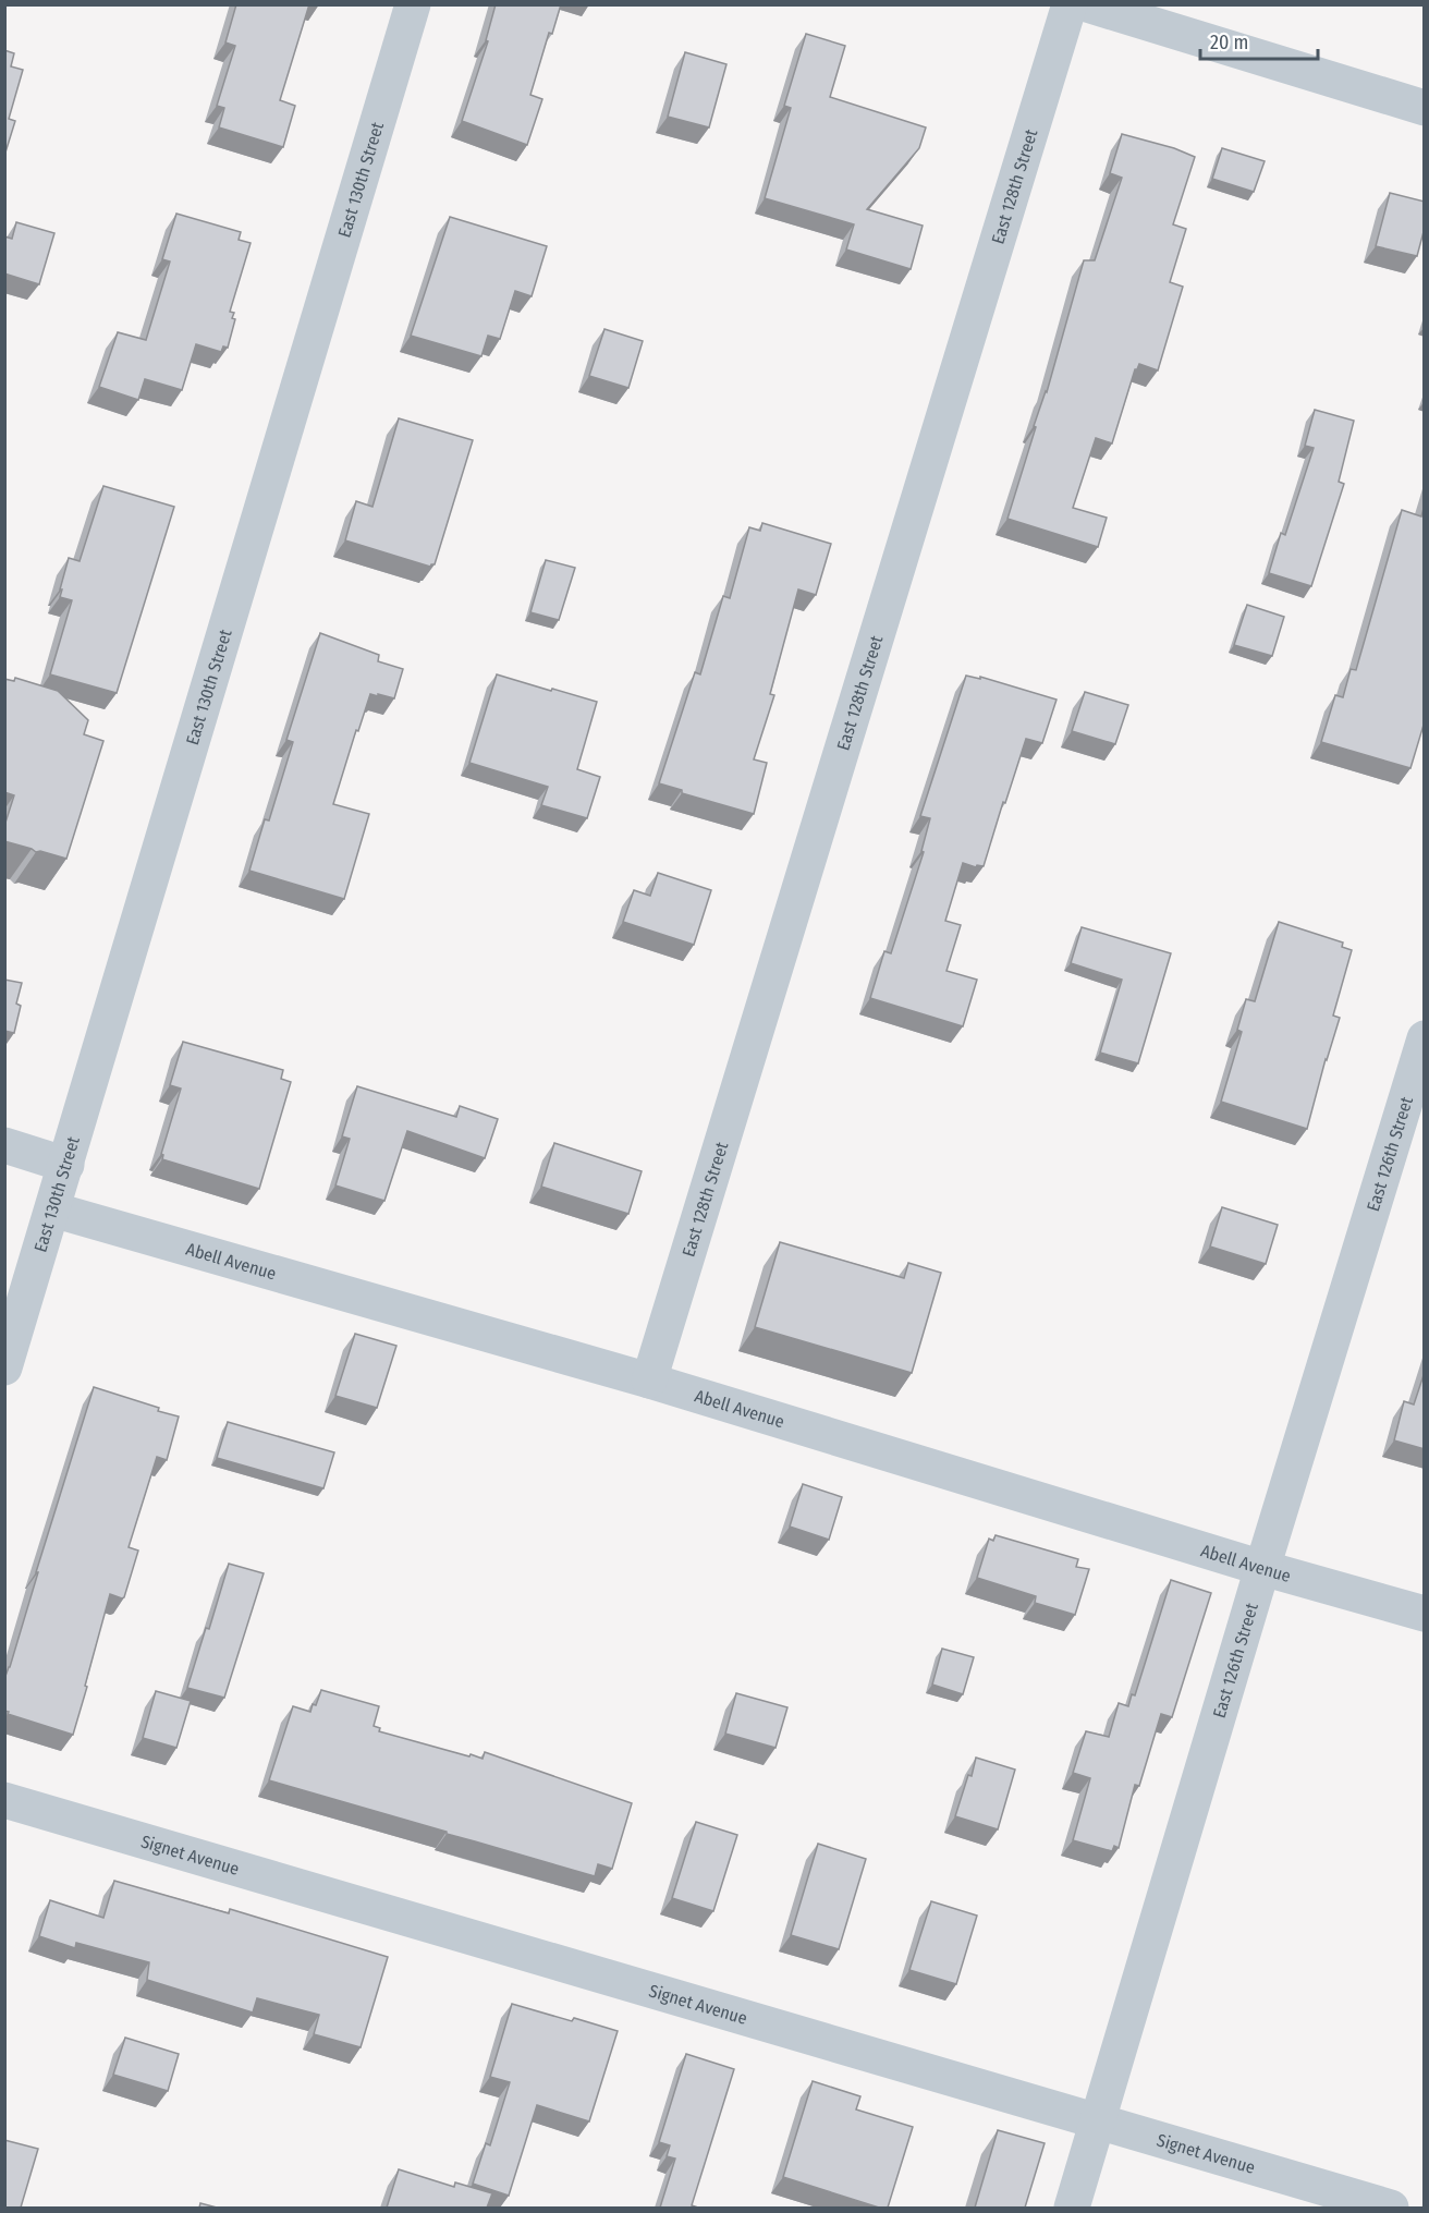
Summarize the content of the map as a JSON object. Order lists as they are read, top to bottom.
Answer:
{
  "streets": {
    "street": [
      "East 130th Street",
      "East 128th Street",
      "East 126th Street",
      "Abell Avenue",
      "Signet Avenue"
    ]
  },
  "crossings": [
    ["East 130th Street", "Abell Avenue"],
    ["East 128th Street", "Abell Avenue"],
    ["East 126th Street", "Abell Avenue"],
    ["East 126th Street", "Signet Avenue"]
  ],
  "scale_bar": "20 m"
}
